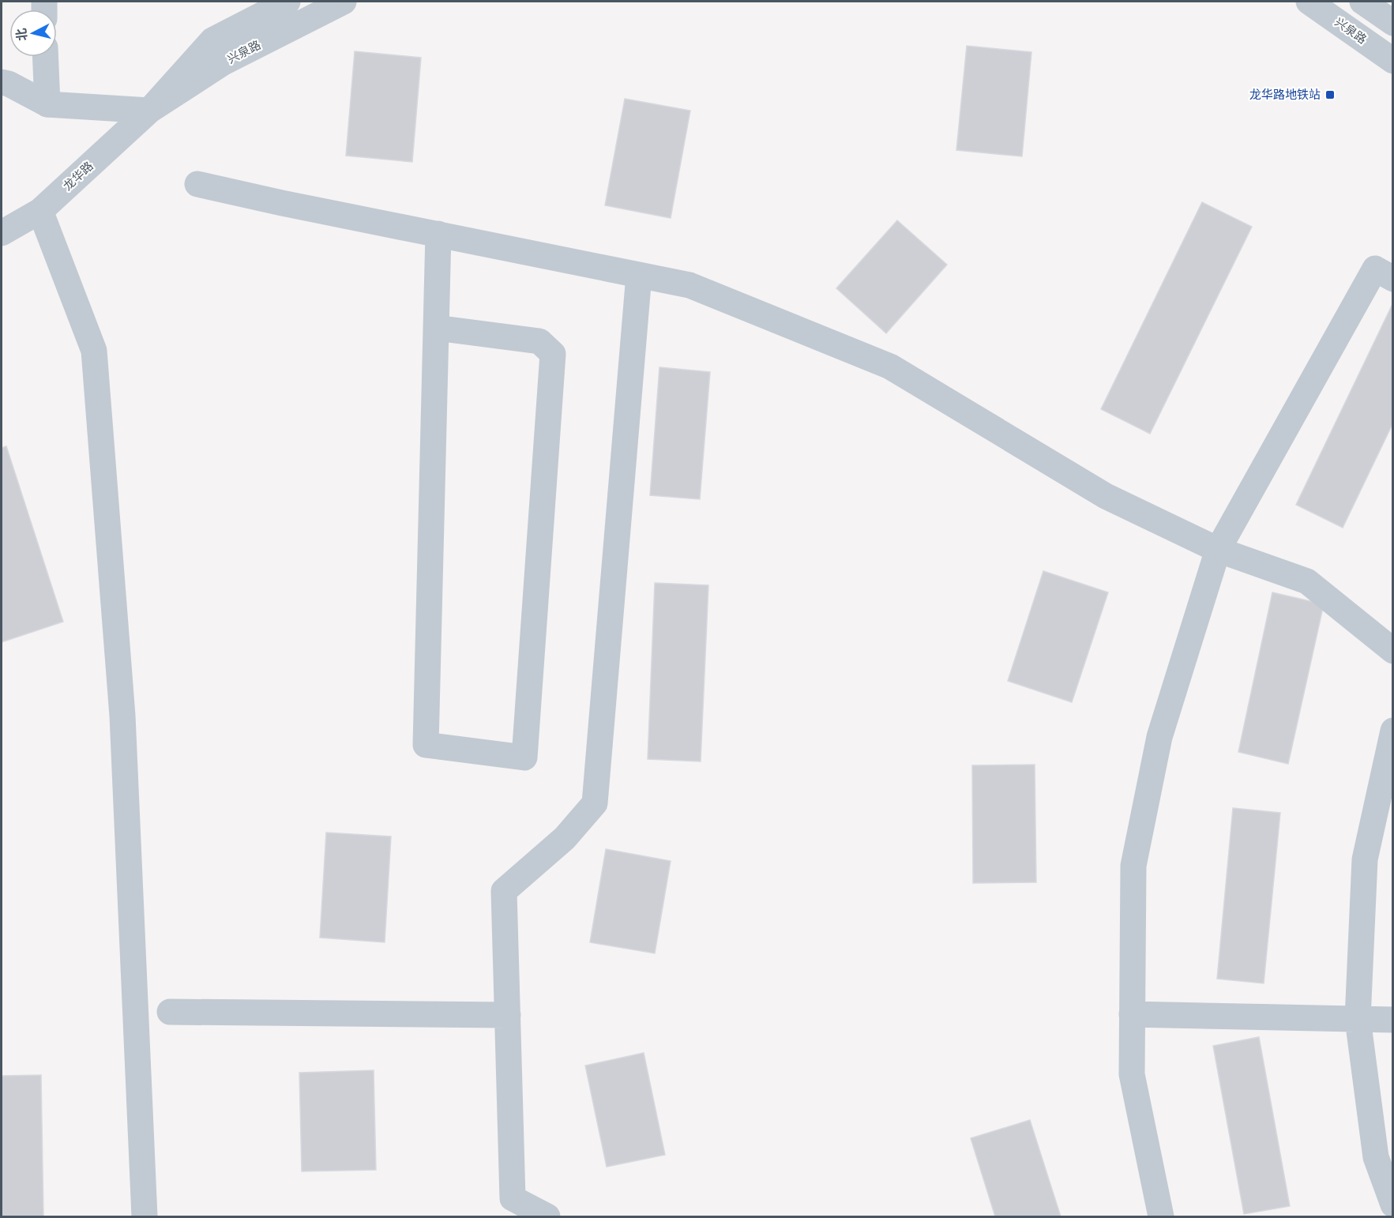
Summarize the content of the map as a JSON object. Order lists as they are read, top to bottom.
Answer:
{
  "streets": {
    "street": ["兴泉路", "龙华路"]
  },
  "crossings": [
    ["兴泉路", "龙华路"]
  ],
  "places": {
    "transit": ["龙华路地铁站"]
  },
  "north": "left"
}
